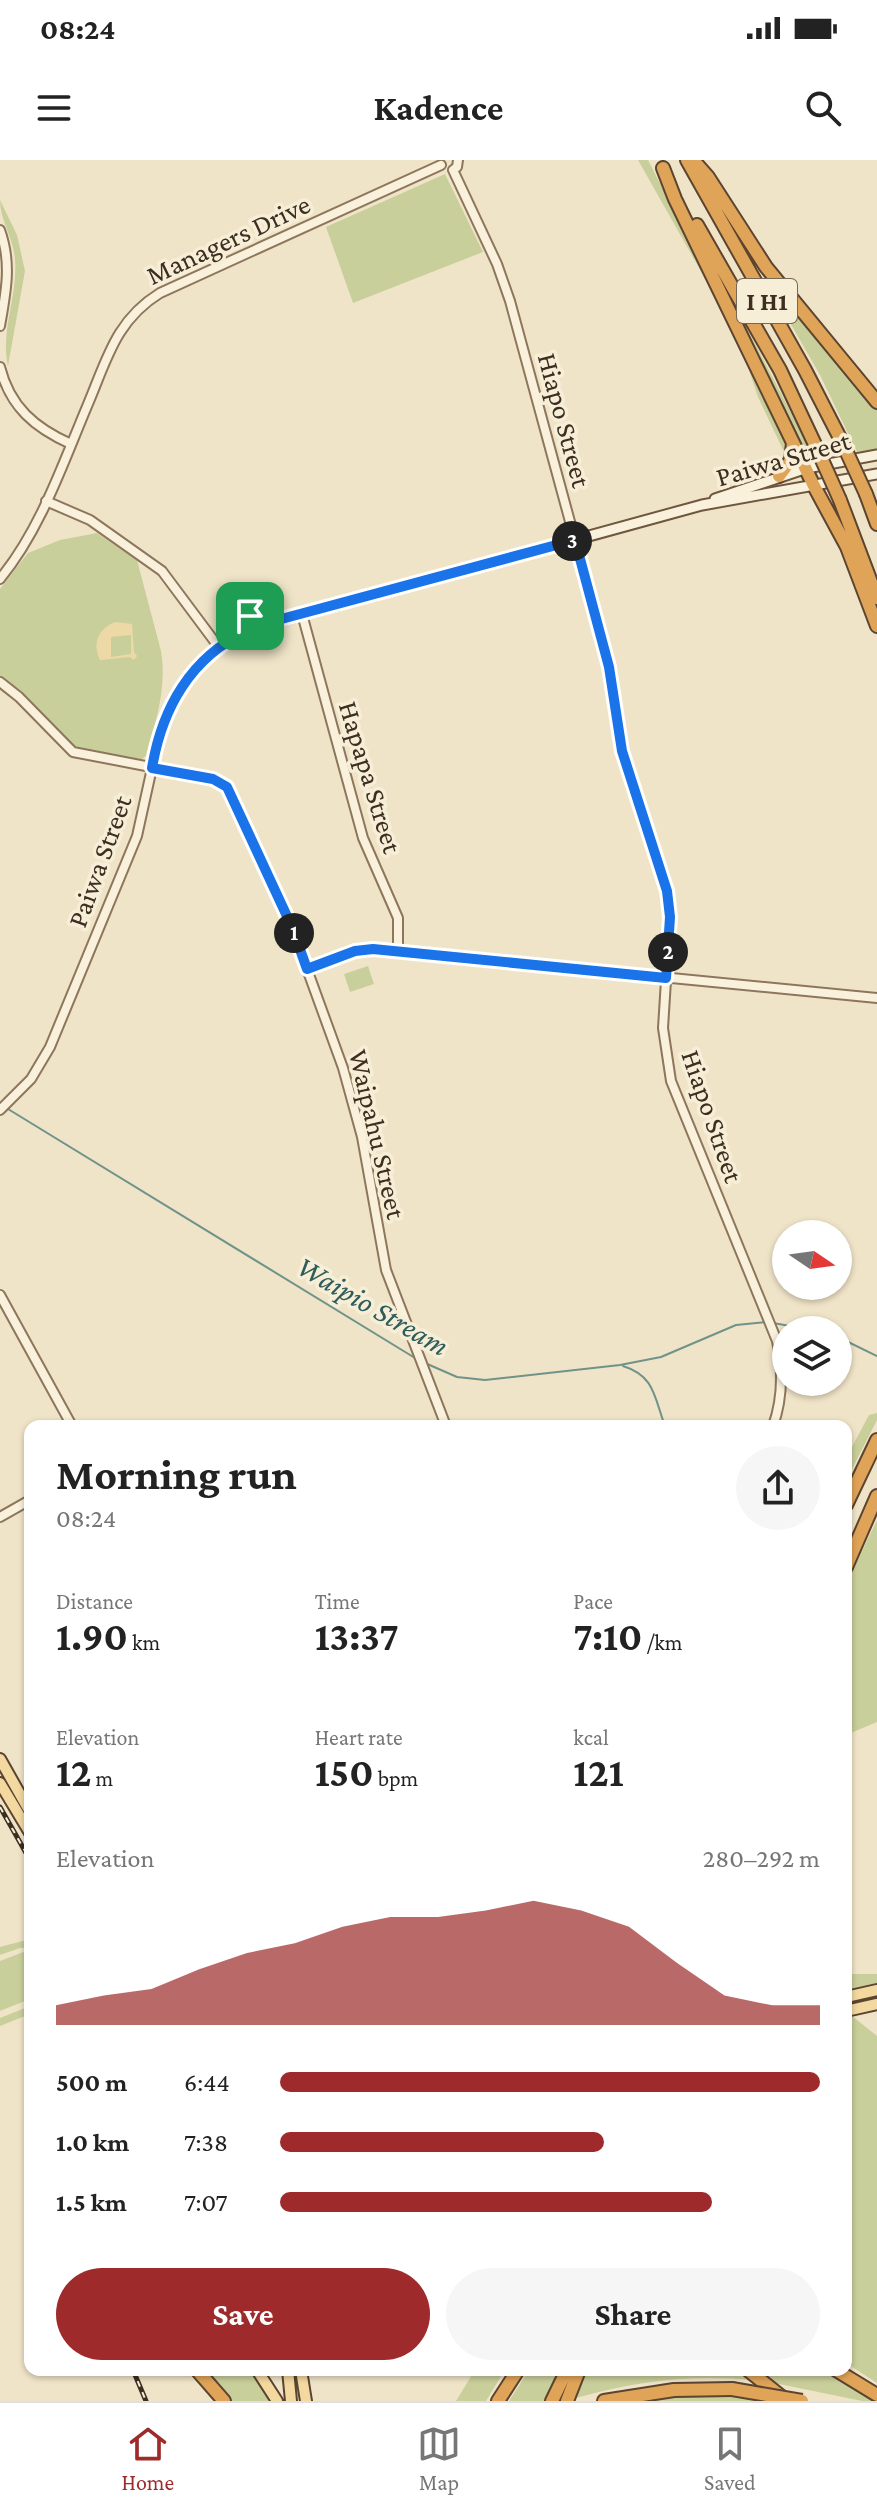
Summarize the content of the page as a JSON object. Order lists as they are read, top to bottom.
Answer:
{
  "streets": {
    "highway": ["I H1"],
    "main road": ["Paiwa Street"],
    "street": [
      "Managers Drive",
      "Hiapo Street",
      "Hapapa Street",
      "Waipahu Street"
    ]
  },
  "crossings": [
    ["Hiapo Street", "Paiwa Street"],
    ["Paiwa Street", "Hapapa Street"],
    ["Paiwa Street", "Waipahu Street"]
  ],
  "water": ["Waipio Stream"],
  "north": "right",
  "page": {
    "status": "08:24",
    "header": "Kadence",
    "pins": ["3", "1", "2"],
    "heading": ["Morning run", "08:24"],
    "stats": [
      ["Distance", "1.90 km"],
      ["Time", "13:37"],
      ["Pace", "7:10 /km"],
      ["Elevation", "12 m"],
      ["Heart rate", "150 bpm"],
      ["kcal", "121"]
    ],
    "chart": ["Elevation", "280–292 m"],
    "list": [
      {
        "name": "500 m",
        "note": "6:44"
      },
      {
        "name": "1.0 km",
        "note": "7:38"
      },
      {
        "name": "1.5 km",
        "note": "7:07"
      }
    ],
    "buttons": ["Save", "Share"],
    "tabs": ["Home", "Map", "Saved"]
  }
}
